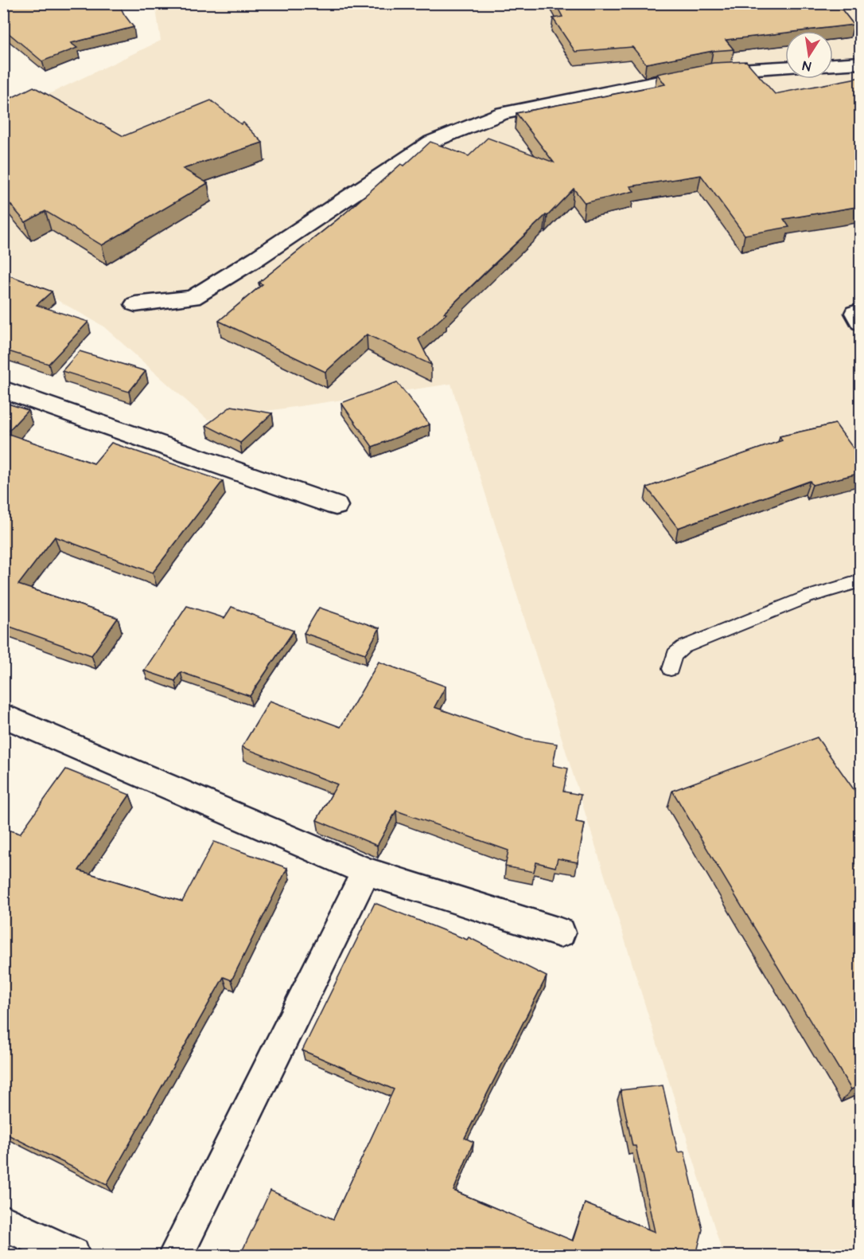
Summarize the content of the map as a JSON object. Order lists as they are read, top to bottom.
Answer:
{
  "north": "bottom"
}
